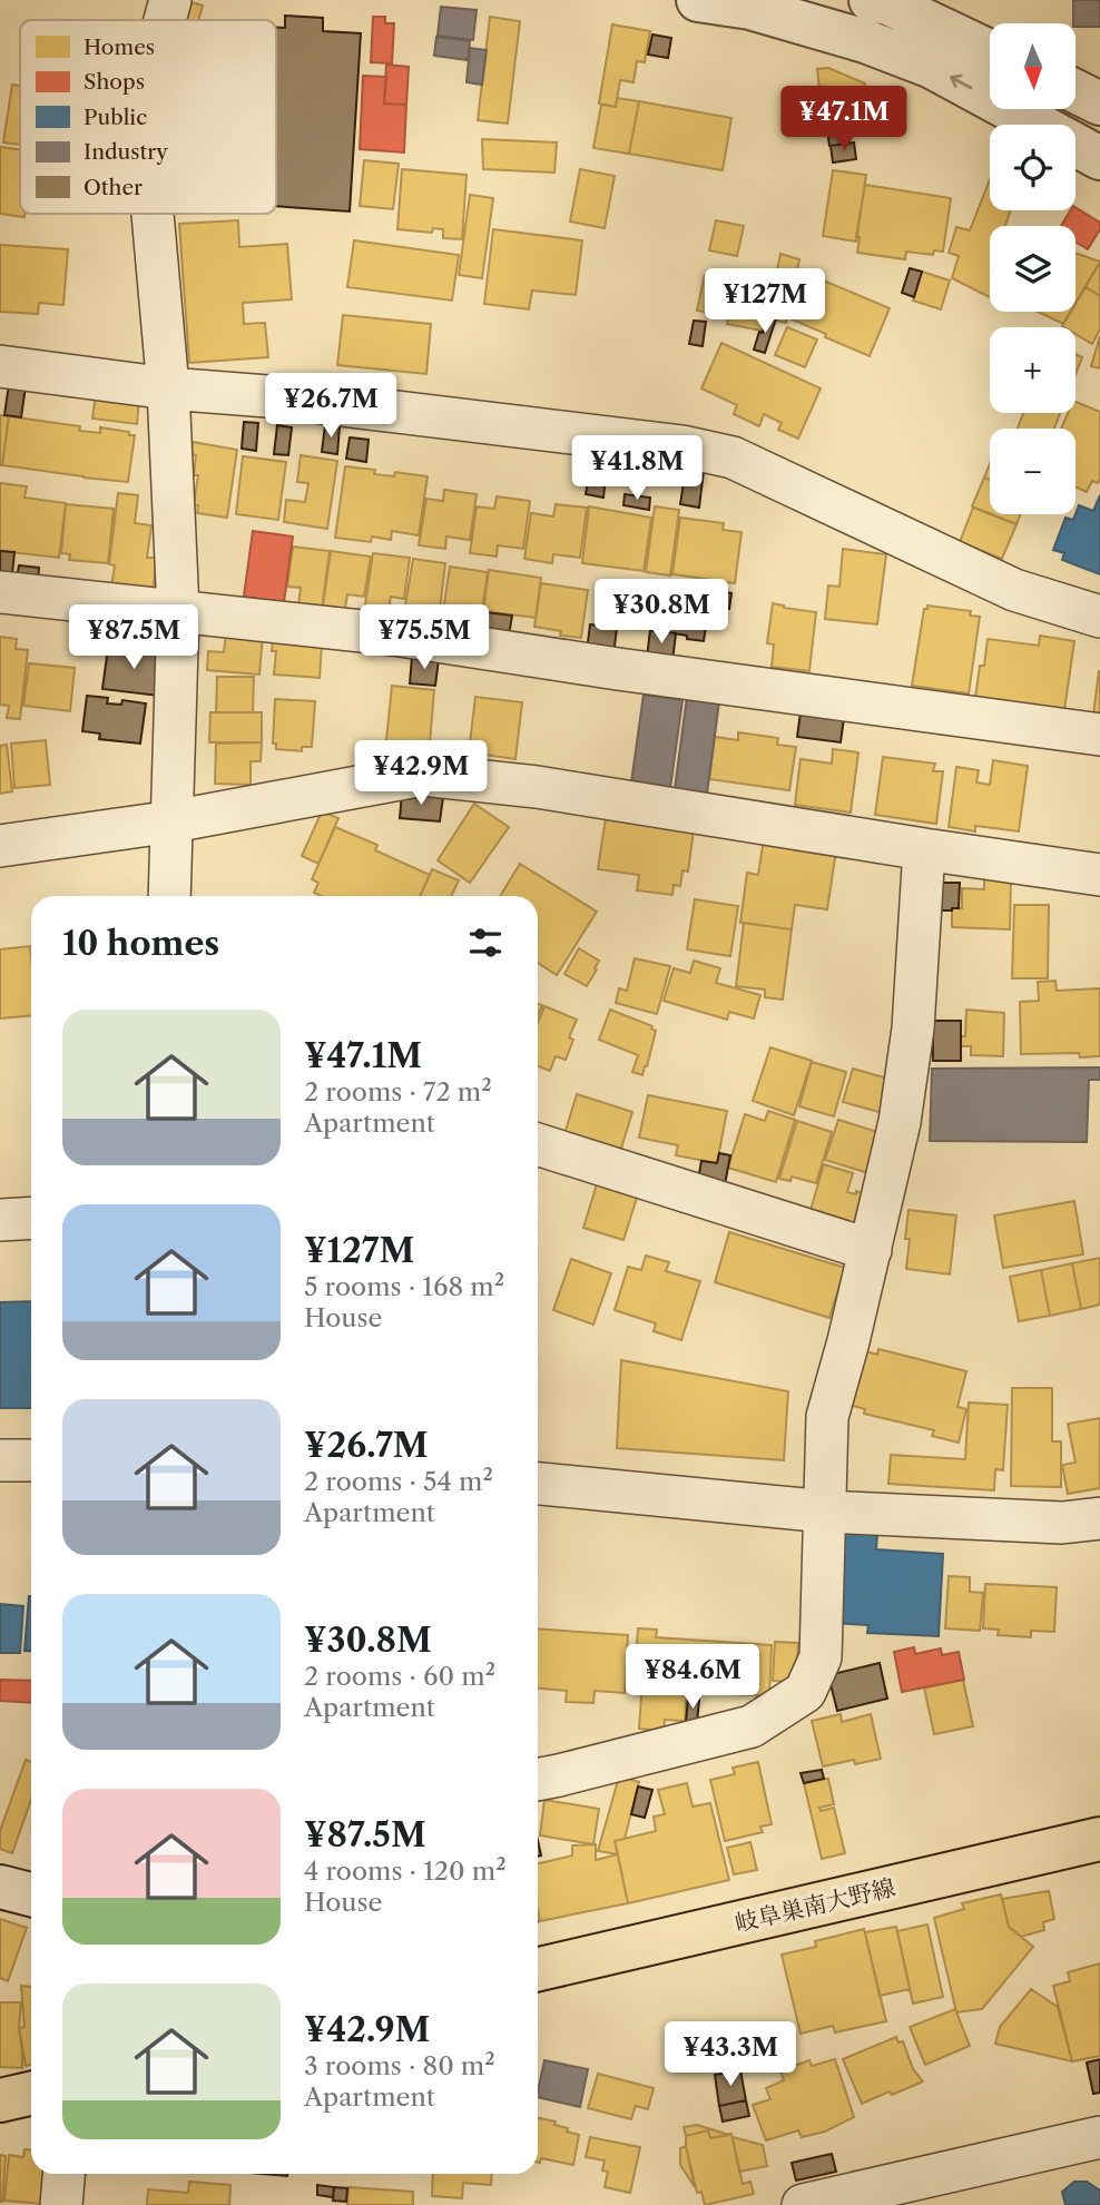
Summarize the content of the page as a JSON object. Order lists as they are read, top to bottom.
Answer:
{
  "streets": {
    "main road": ["岐阜巣南大野線"]
  },
  "legend": [
    "Homes",
    "Shops",
    "Public",
    "Industry",
    "Other"
  ],
  "north": "bottom",
  "page": {
    "map_buttons": ["+", "−"],
    "price": [
      "¥47.1M",
      "¥127M",
      "¥26.7M",
      "¥41.8M",
      "¥30.8M",
      "¥87.5M",
      "¥75.5M",
      "¥42.9M",
      "¥84.6M",
      "¥43.3M"
    ],
    "heading": "10 homes",
    "list": [
      {
        "name": "¥47.1M",
        "note": "2 rooms · 72 m² · Apartment"
      },
      {
        "name": "¥127M",
        "note": "5 rooms · 168 m² · House"
      },
      {
        "name": "¥26.7M",
        "note": "2 rooms · 54 m² · Apartment"
      },
      {
        "name": "¥30.8M",
        "note": "2 rooms · 60 m² · Apartment"
      },
      {
        "name": "¥87.5M",
        "note": "4 rooms · 120 m² · House"
      },
      {
        "name": "¥42.9M",
        "note": "3 rooms · 80 m² · Apartment"
      }
    ]
  }
}
